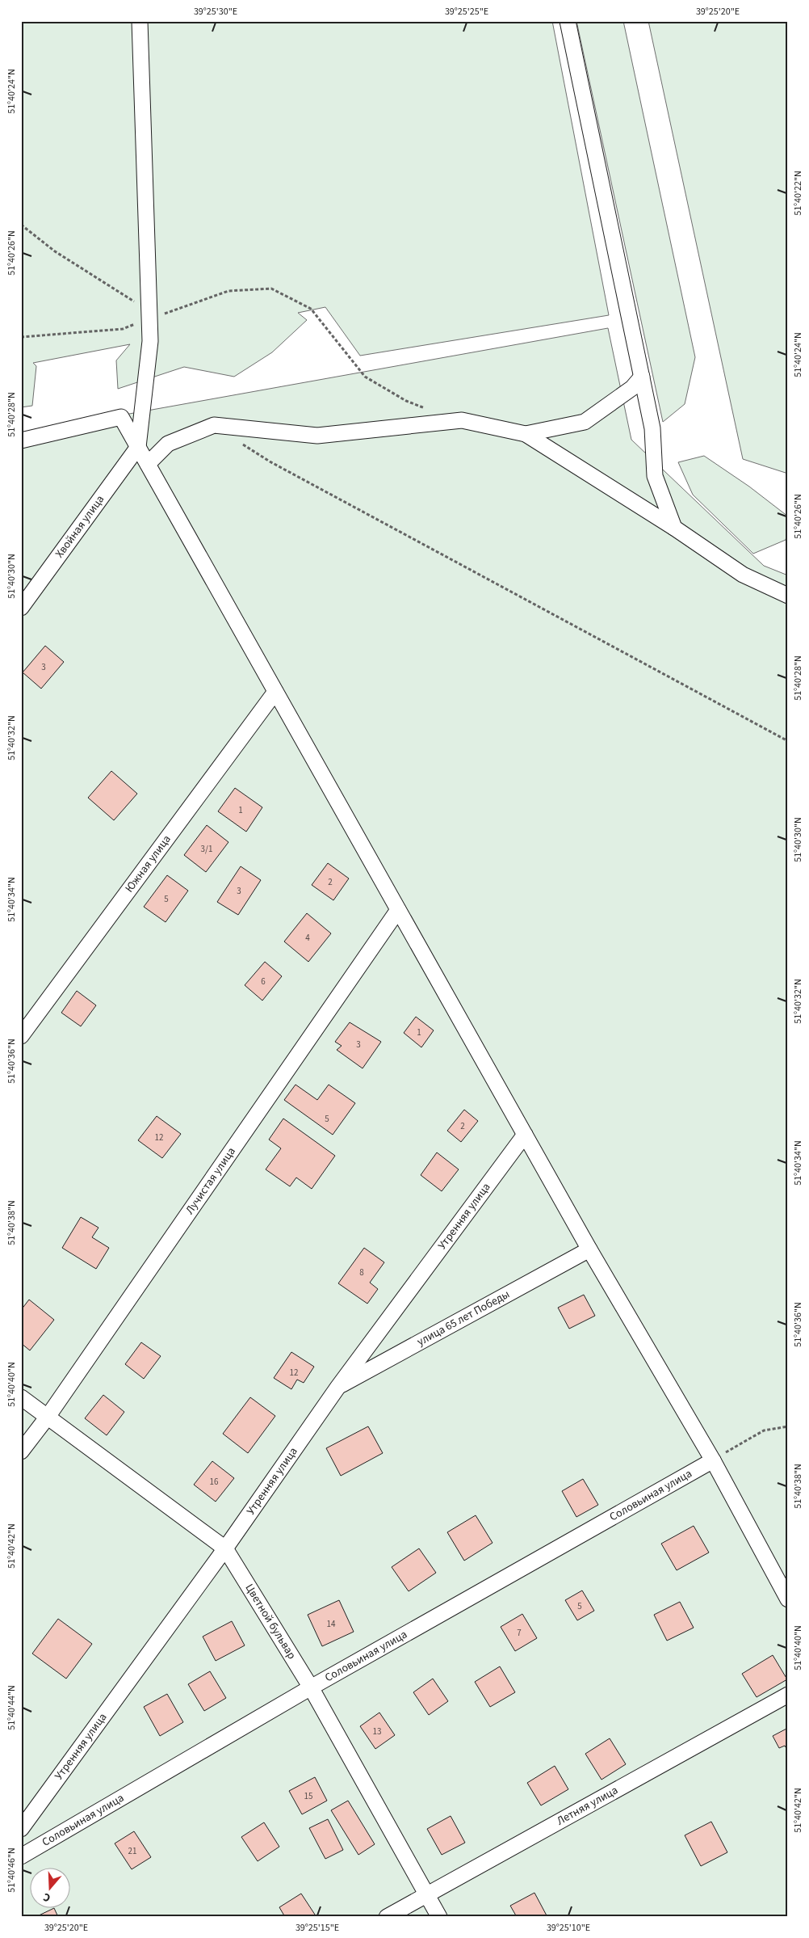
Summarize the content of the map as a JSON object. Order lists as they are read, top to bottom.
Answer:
{
  "streets": {
    "street": [
      "Хвойная улица",
      "Южная улица",
      "Лучистая улица",
      "Утренняя улица",
      "улица 65 лет Победы",
      "Соловьиная улица",
      "Цветной бульвар",
      "Летняя улица"
    ]
  },
  "crossings": [
    ["Лучистая улица", "Цветной бульвар"],
    ["Утренняя улица", "улица 65 лет Победы"],
    ["Утренняя улица", "Цветной бульвар"],
    ["Соловьиная улица", "Цветной бульвар"],
    ["Цветной бульвар", "Летняя улица"]
  ],
  "house_numbers": [
    "3",
    "1",
    "3/1",
    "2",
    "3",
    "5",
    "4",
    "6",
    "1",
    "3",
    "5",
    "2",
    "12",
    "8",
    "12",
    "16",
    "5",
    "14",
    "7",
    "13",
    "15",
    "21"
  ],
  "north": "bottom",
  "coordinates": [
    "39°25'30\"E",
    "39°25'25\"E",
    "39°25'20\"E",
    "51°40'24\"N",
    "51°40'22\"N",
    "51°40'26\"N",
    "51°40'28\"N",
    "51°40'30\"N",
    "51°40'32\"N",
    "51°40'34\"N",
    "51°40'36\"N",
    "51°40'38\"N",
    "51°40'40\"N",
    "51°40'42\"N",
    "51°40'44\"N",
    "51°40'46\"N",
    "39°25'15\"E",
    "39°25'10\"E"
  ]
}
